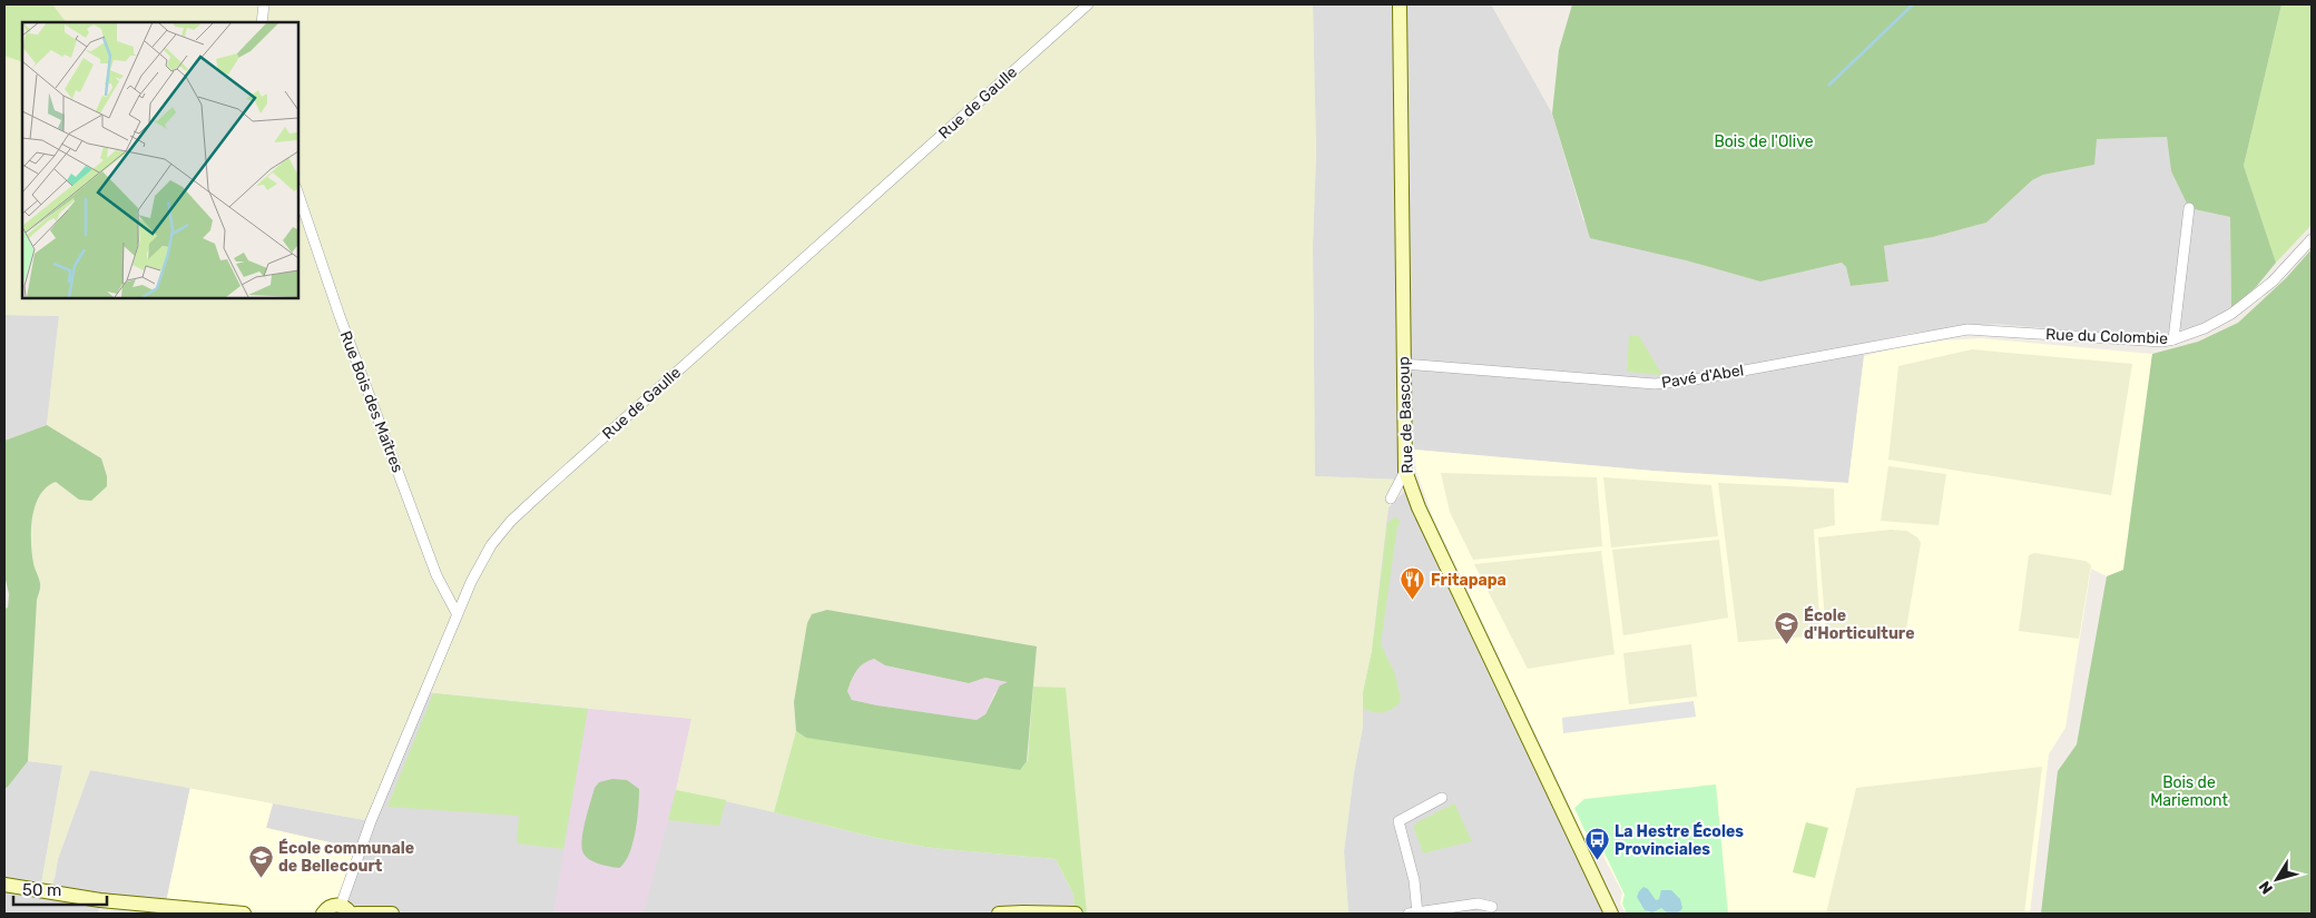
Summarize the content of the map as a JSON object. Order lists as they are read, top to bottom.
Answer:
{
  "streets": {
    "main road": ["Rue de Bascoup"],
    "street": [
      "Rue de Gaulle",
      "Rue du Colombie",
      "Pavé d'Abel",
      "Rue Bois des Maîtres"
    ]
  },
  "crossings": [
    ["Rue de Gaulle", "Rue Bois des Maîtres"],
    ["Rue du Colombie", "Pavé d'Abel"],
    ["Pavé d'Abel", "Rue de Bascoup"]
  ],
  "parks": ["Bois de l'Olive", "Bois de Mariemont"],
  "places": {
    "restaurant": ["Fritapapa"],
    "school or university": ["École d'Horticulture", "École communale de Bellecourt"],
    "bus stop": ["La Hestre Écoles Provinciales"]
  },
  "scale_bar": "50 m",
  "north": "bottom left"
}
